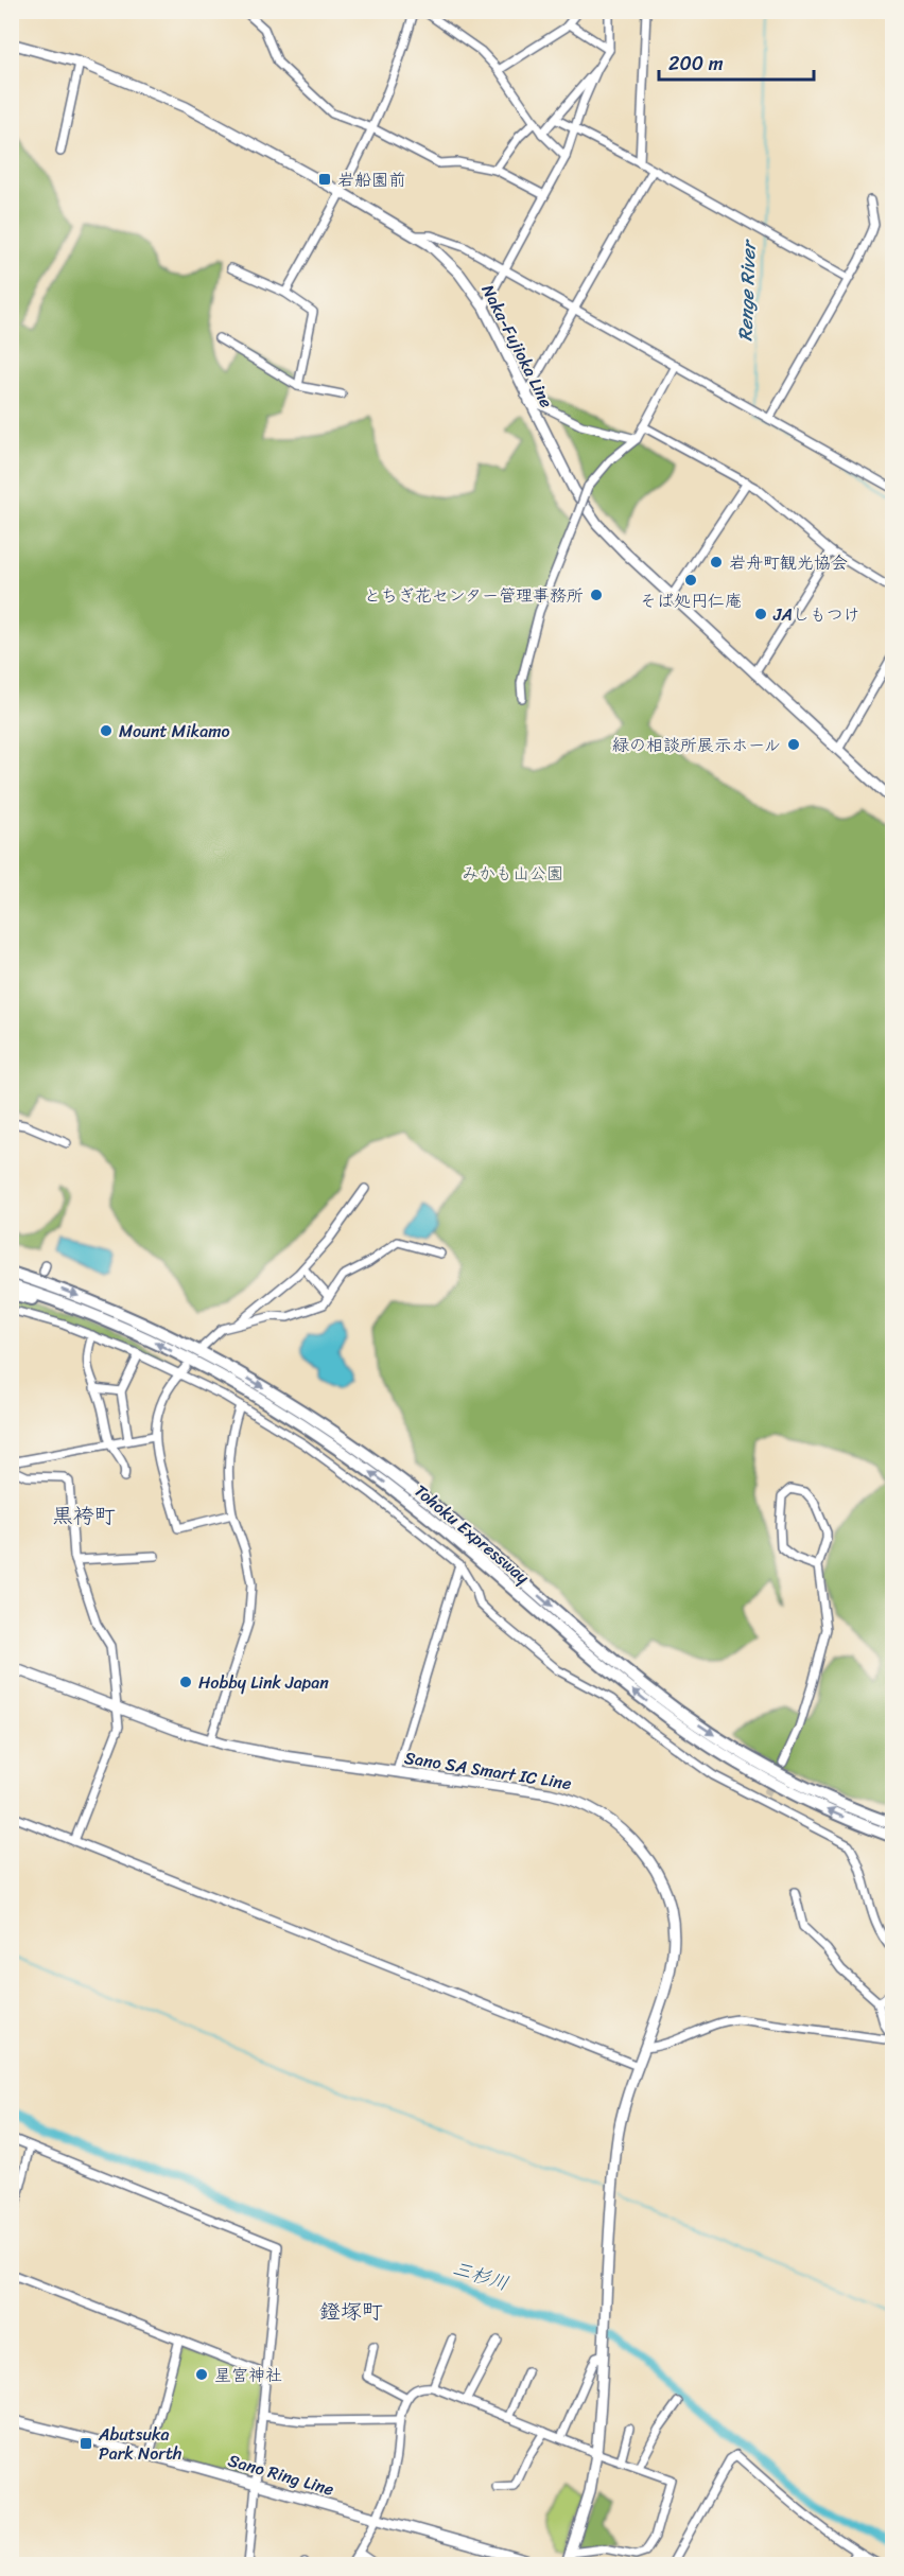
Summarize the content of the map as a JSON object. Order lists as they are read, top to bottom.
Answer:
{
  "streets": {
    "highway": ["Tohoku Expressway"],
    "main road": ["Naka-Fujioka Line", "Sano SA Smart IC Line", "Sano Ring Line"]
  },
  "districts": ["黒袴町", "鐙塚町"],
  "water": ["Renge River", "三杉川"],
  "parks": ["みかも山公園"],
  "places": {
    "transit": ["岩船園前", "Abutsuka Park North"],
    "other": [
      "岩舟町観光協会",
      "そば処円仁庵",
      "とちぎ花センター管理事務所",
      "JAしもつけ",
      "Mount Mikamo",
      "緑の相談所展示ホール",
      "Hobby Link Japan",
      "星宮神社"
    ]
  },
  "scale_bar": "200 m"
}
